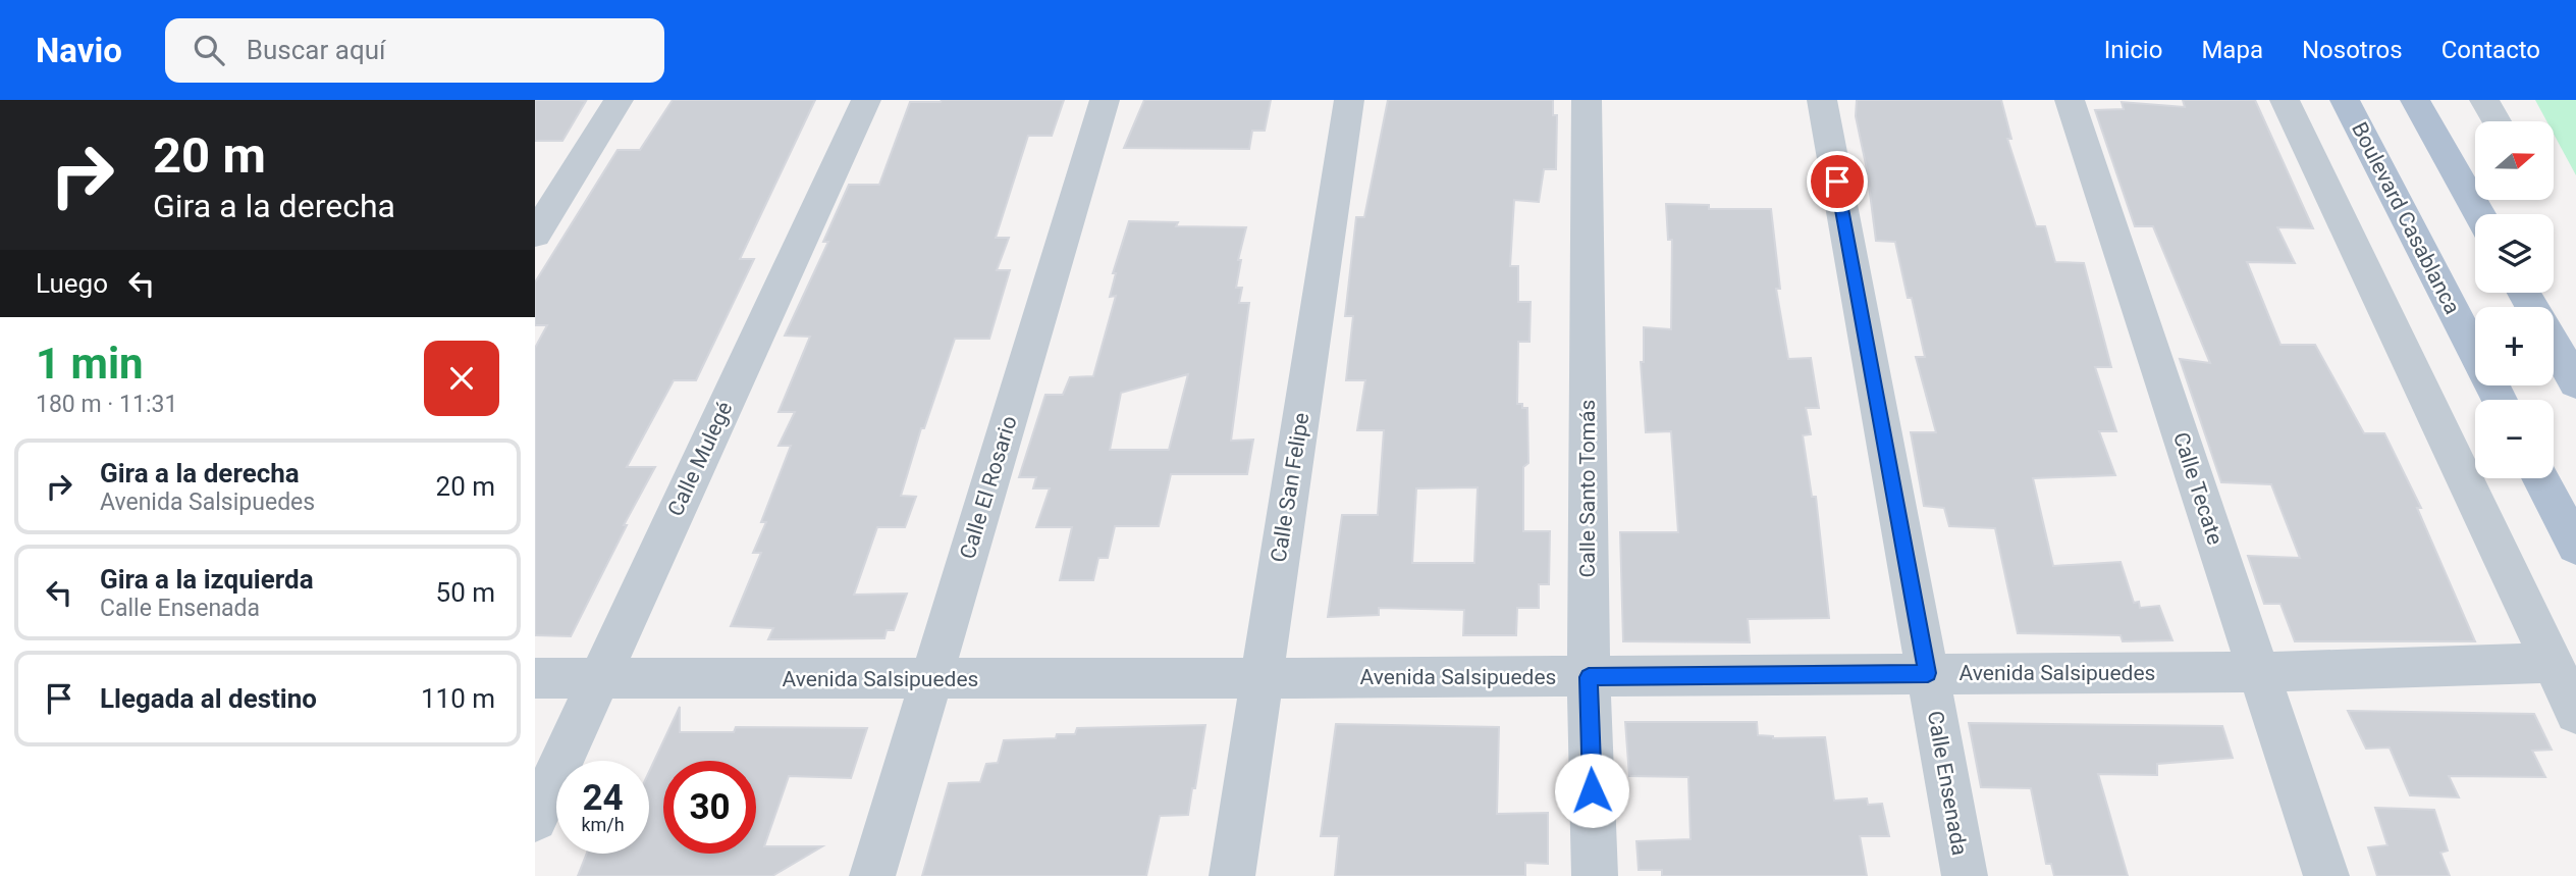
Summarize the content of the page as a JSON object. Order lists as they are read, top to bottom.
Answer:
{
  "streets": {
    "main road": ["Boulevard Casablanca"],
    "street": [
      "Calle Mulegé",
      "Calle El Rosario",
      "Calle San Felipe",
      "Calle Santo Tomás",
      "Calle Tecate",
      "Avenida Salsipuedes",
      "Calle Ensenada"
    ]
  },
  "crossings": [
    ["Calle Mulegé", "Avenida Salsipuedes"],
    ["Calle El Rosario", "Avenida Salsipuedes"],
    ["Calle San Felipe", "Avenida Salsipuedes"],
    ["Calle Santo Tomás", "Avenida Salsipuedes"],
    ["Calle Tecate", "Avenida Salsipuedes"],
    ["Avenida Salsipuedes", "Calle Ensenada"]
  ],
  "north": "right",
  "page": {
    "header": "Navio",
    "search": "Buscar aquí",
    "nav": [
      "Inicio",
      "Mapa",
      "Nosotros",
      "Contacto"
    ],
    "turn": ["20 m", "Gira a la derecha"],
    "map_buttons": ["+", "−"],
    "then": "Luego",
    "heading": ["1 min", "180 m · 11:31"],
    "list": [
      {
        "name": "Gira a la derecha",
        "note": "Avenida Salsipuedes",
        "value": "20 m"
      },
      {
        "name": "Gira a la izquierda",
        "note": "Calle Ensenada",
        "value": "50 m"
      },
      {
        "name": "Llegada al destino",
        "value": "110 m"
      }
    ],
    "speed": "24 km/h",
    "limit": "30"
  }
}
